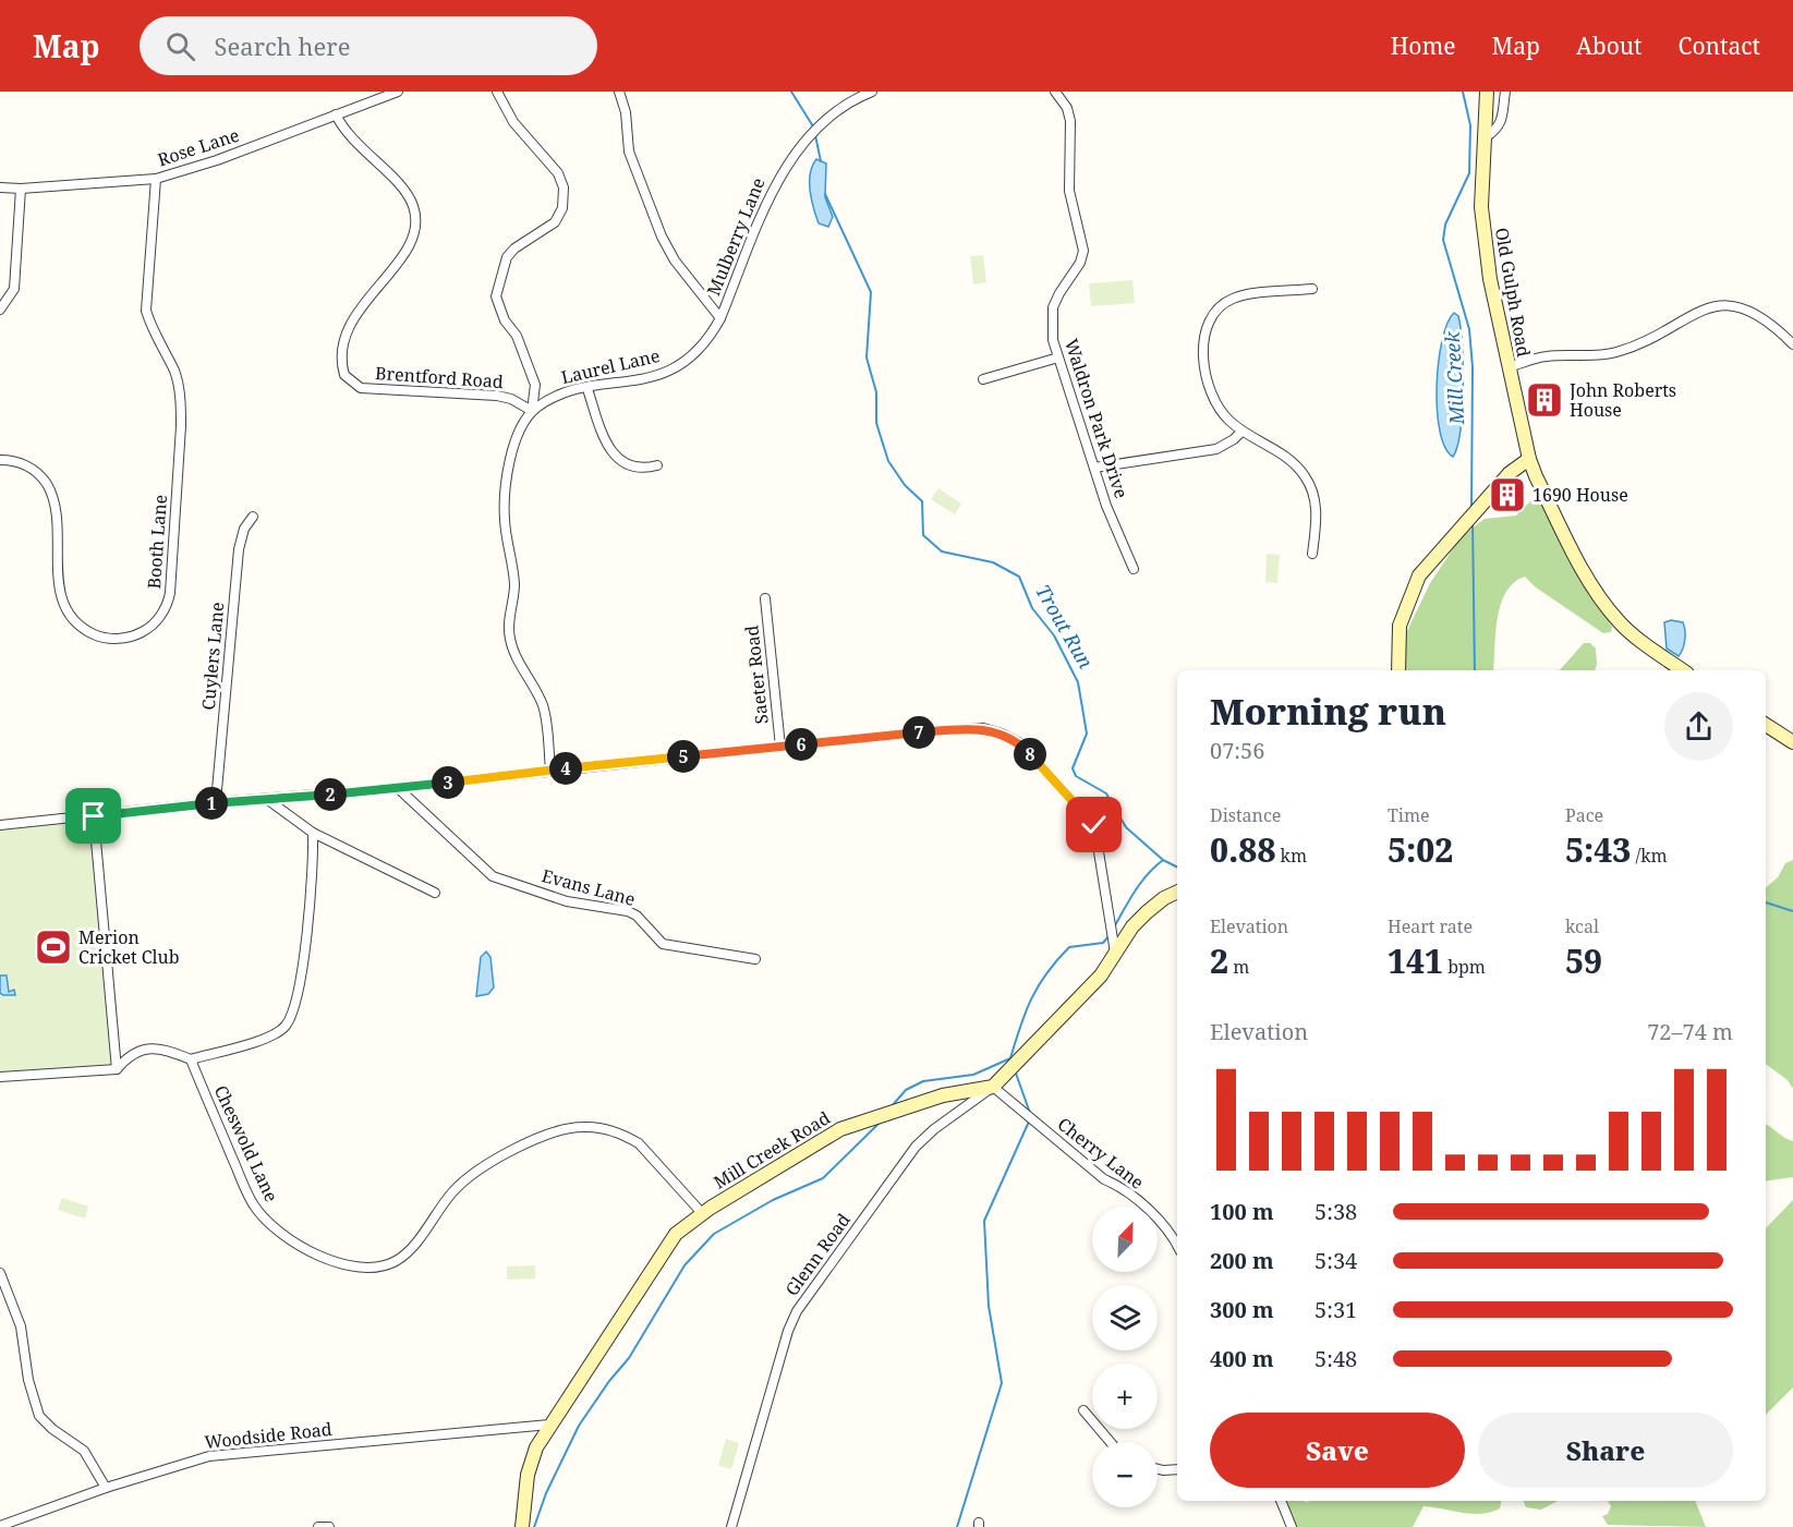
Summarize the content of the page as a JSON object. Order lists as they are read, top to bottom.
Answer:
{
  "streets": {
    "street": [
      "Rose Lane",
      "Mulberry Lane",
      "Old Gulph Road",
      "Laurel Lane",
      "Brentford Road",
      "Waldron Park Drive",
      "Booth Lane",
      "Cuylers Lane",
      "Saeter Road",
      "Evans Lane",
      "Cheswold Lane",
      "Mill Creek Road",
      "Cherry Lane",
      "Glenn Road",
      "Woodside Road"
    ]
  },
  "crossings": [
    ["Rose Lane", "Brentford Road"],
    ["Rose Lane", "Booth Lane"],
    ["Mulberry Lane", "Laurel Lane"],
    ["Laurel Lane", "Brentford Road"],
    ["Cheswold Lane", "Mill Creek Road"],
    ["Mill Creek Road", "Cherry Lane"],
    ["Mill Creek Road", "Glenn Road"],
    ["Mill Creek Road", "Woodside Road"],
    ["Cherry Lane", "Glenn Road"]
  ],
  "water": ["Mill Creek", "Trout Run"],
  "places": {
    "building": ["John Roberts House", "1690 House"],
    "sports": ["Merion Cricket Club"]
  },
  "north": "top right",
  "page": {
    "header": "Map",
    "search": "Search here",
    "nav": [
      "Home",
      "Map",
      "About",
      "Contact"
    ],
    "heading": ["Morning run", "07:56"],
    "pins": [
      "7",
      "6",
      "8",
      "5",
      "4",
      "3",
      "2",
      "1"
    ],
    "stats": [
      ["Distance", "0.88 km"],
      ["Time", "5:02"],
      ["Pace", "5:43 /km"],
      ["Elevation", "2 m"],
      ["Heart rate", "141 bpm"],
      ["kcal", "59"]
    ],
    "chart": ["Elevation", "72–74 m"],
    "list": [
      {
        "name": "100 m",
        "note": "5:38"
      },
      {
        "name": "200 m",
        "note": "5:34"
      },
      {
        "name": "300 m",
        "note": "5:31"
      },
      {
        "name": "400 m",
        "note": "5:48"
      }
    ],
    "map_buttons": ["+", "−"],
    "buttons": ["Save", "Share"]
  }
}
